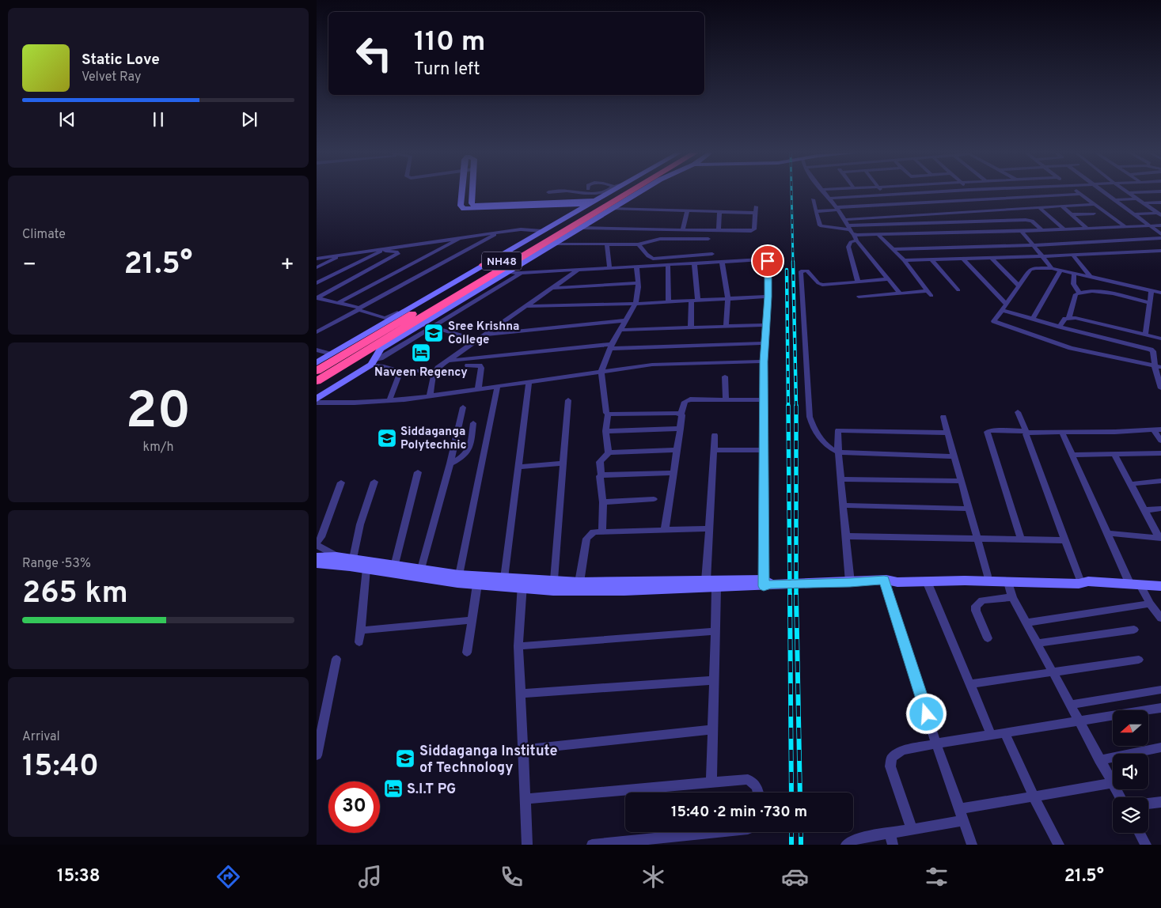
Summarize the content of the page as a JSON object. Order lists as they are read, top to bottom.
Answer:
{
  "streets": {
    "highway": ["NH48"]
  },
  "places": {
    "school or university": ["Sree Krishna College", "Siddaganga Polytechnic", "Siddaganga Institute of Technology"],
    "hotel": ["Naveen Regency", "S.I.T PG"]
  },
  "north": "left",
  "page": {
    "turn": ["110 m", "Turn left"],
    "song": ["Static Love", "Velvet Ray"],
    "tile": [
      "Climate",
      ["20", "km/h"],
      ["Range · 53%", "265 km"],
      ["Arrival", "15:40"]
    ],
    "heat": ["−", "21.5°", "+"],
    "limit": "30",
    "trip": "15:40 · 2 min · 730 m",
    "tabs": ["15:38", "21.5°"]
  }
}
